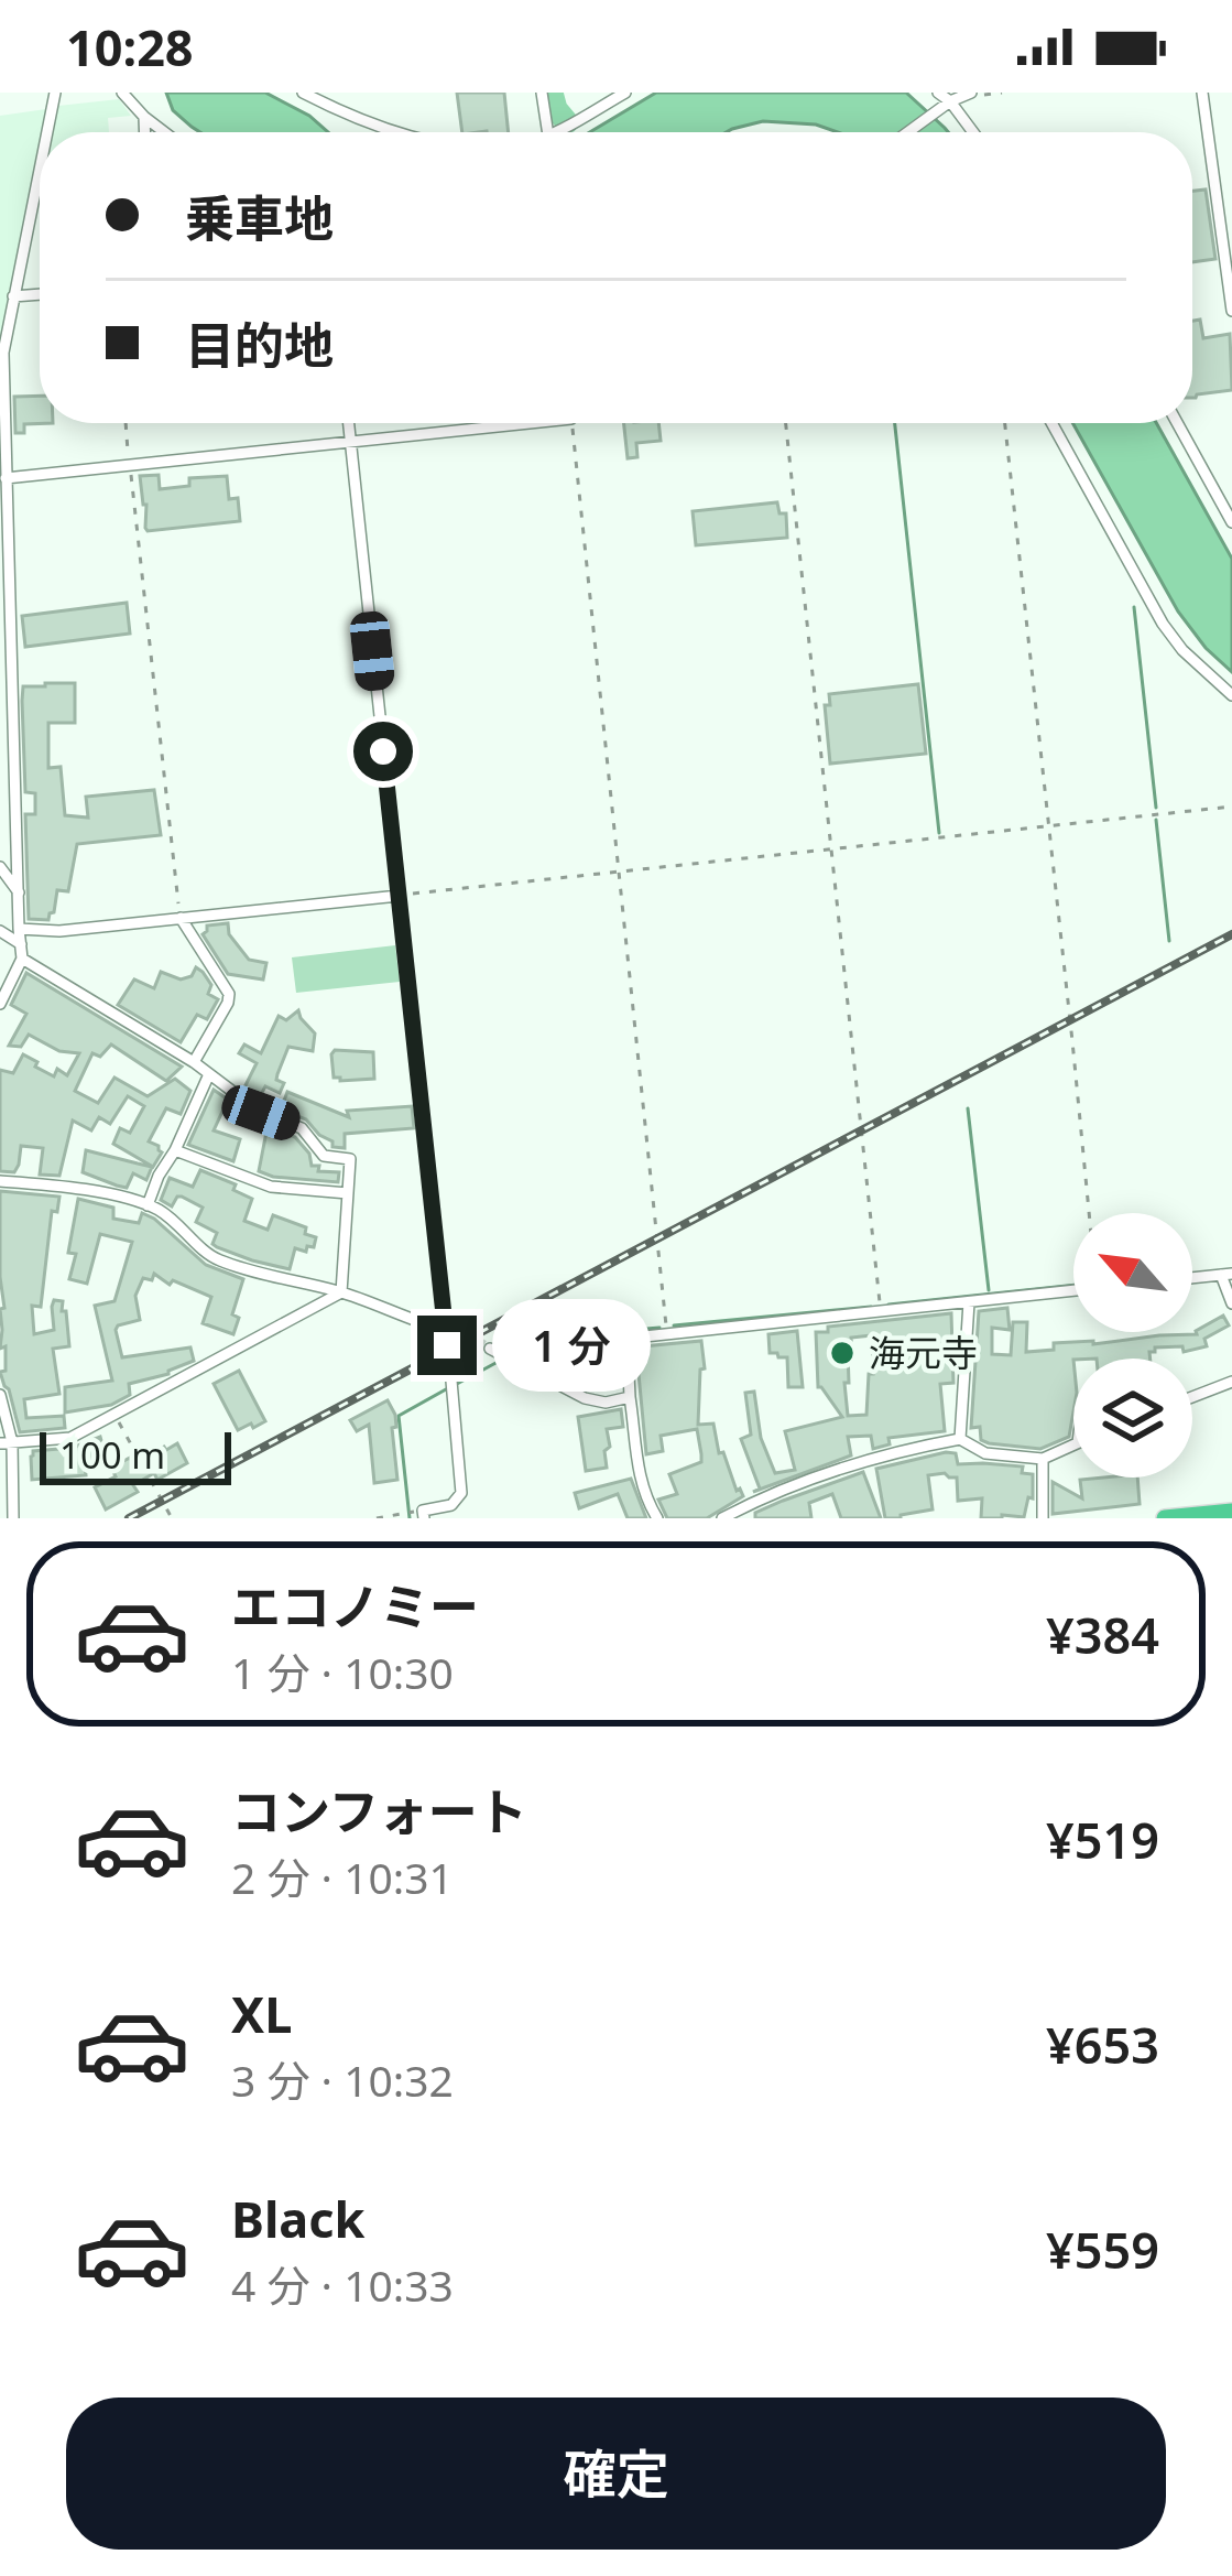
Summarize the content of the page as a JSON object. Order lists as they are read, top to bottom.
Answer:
{
  "places": ["海元寺"],
  "scale_bar": "100 m",
  "north": "top left",
  "page": {
    "status": "10:28",
    "banner": ["乗車地", "目的地"],
    "bubble": "1 分",
    "scale": "100 m",
    "list": [
      {
        "name": "エコノミー",
        "note": "1 分 · 10:30",
        "value": "¥384"
      },
      {
        "name": "コンフォート",
        "note": "2 分 · 10:31",
        "value": "¥519"
      },
      {
        "name": "XL",
        "note": "3 分 · 10:32",
        "value": "¥653"
      },
      {
        "name": "Black",
        "note": "4 分 · 10:33",
        "value": "¥559"
      }
    ],
    "buttons": "確定"
  }
}
